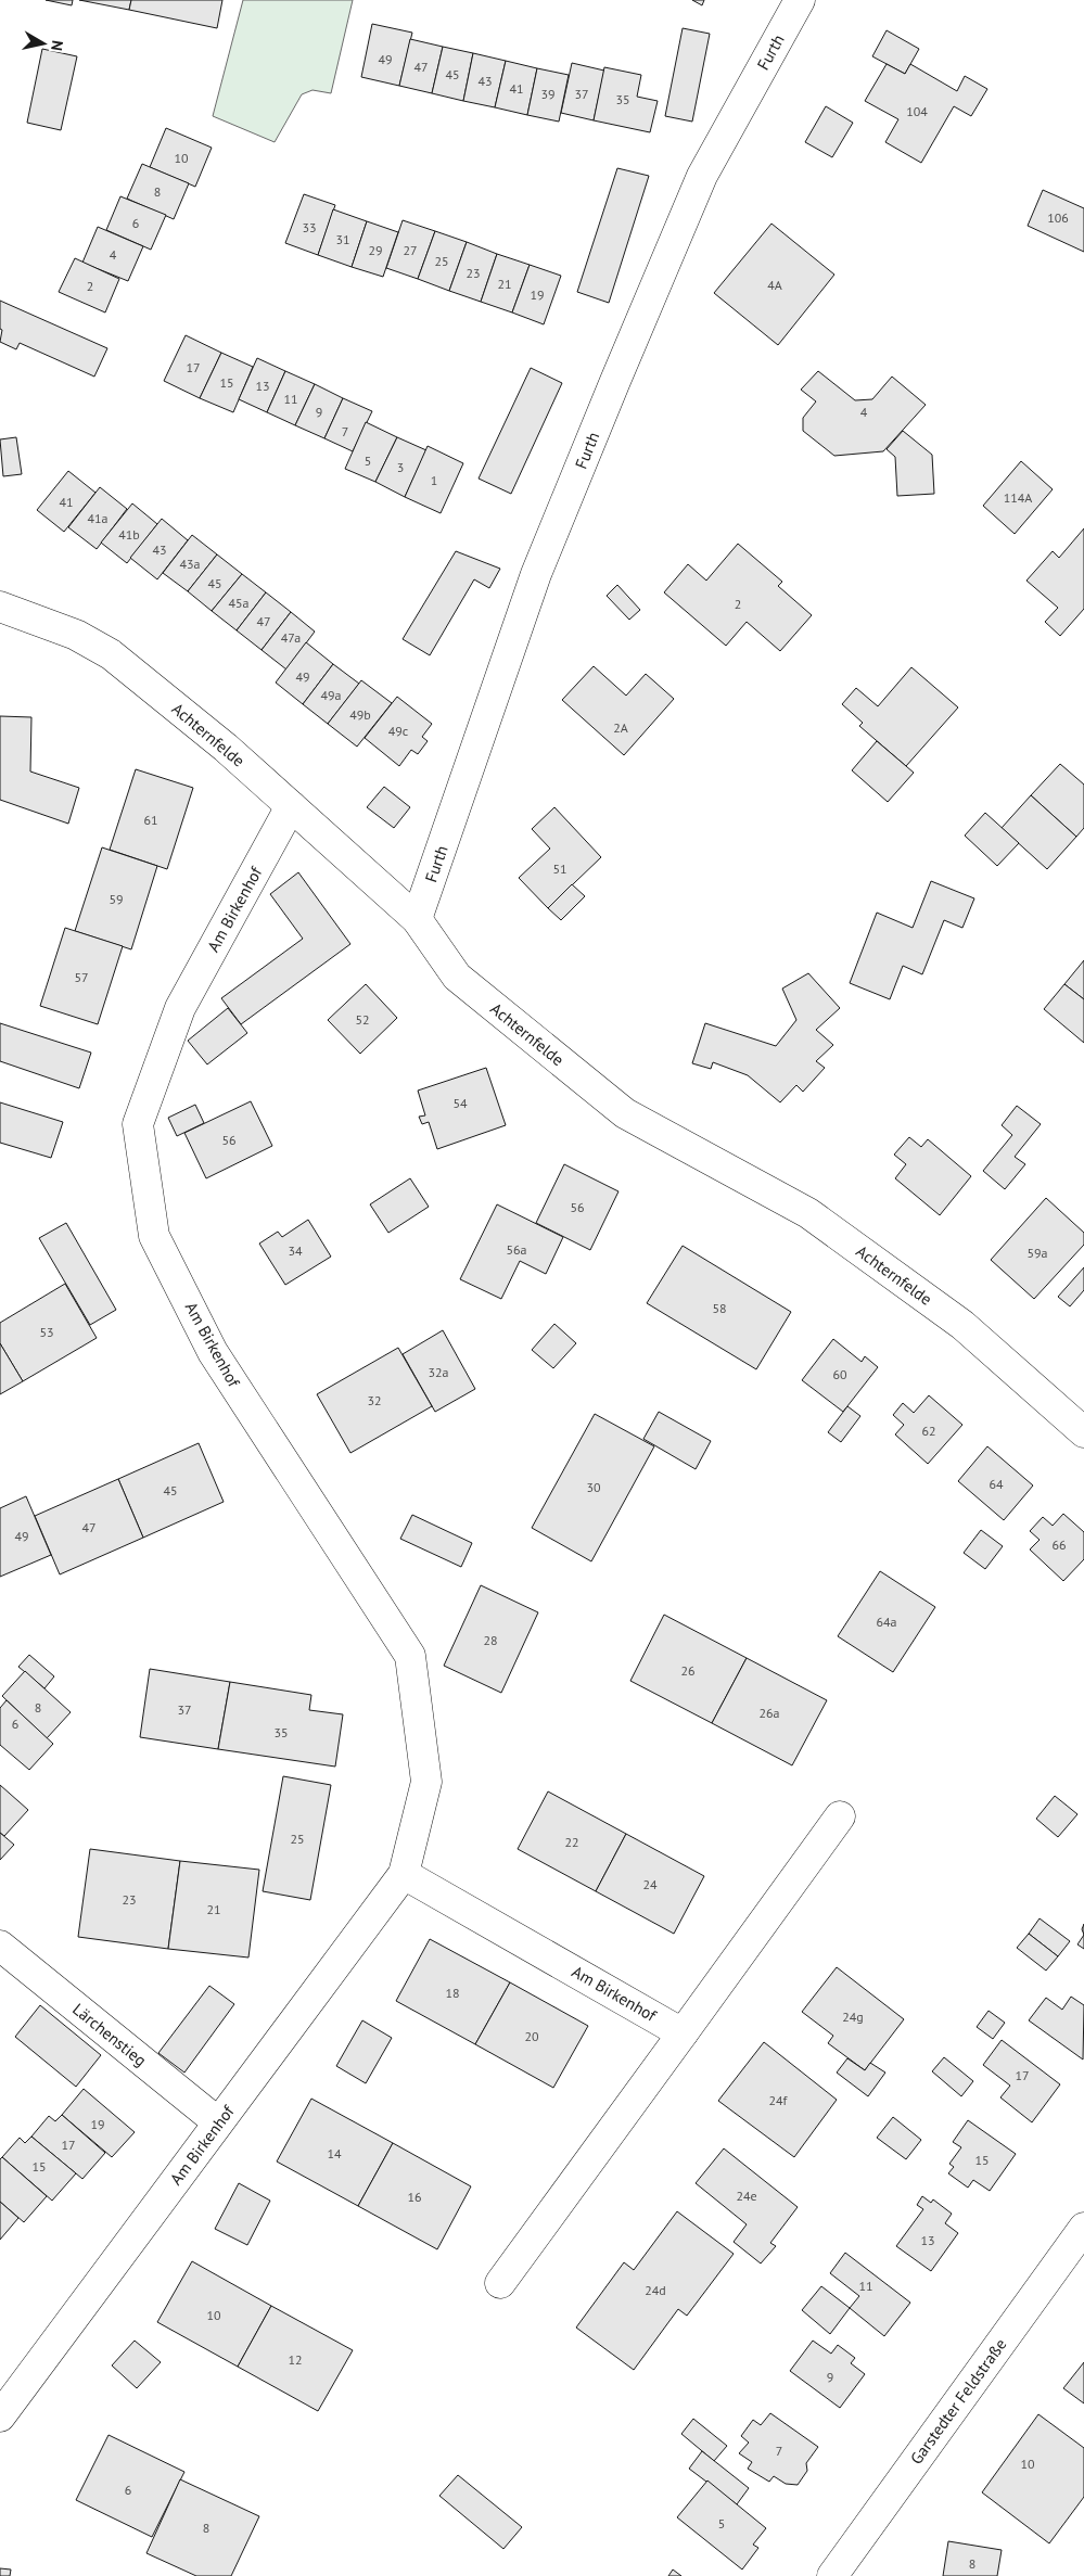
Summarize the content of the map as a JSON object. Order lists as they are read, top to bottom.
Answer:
{
  "streets": {
    "street": [
      "Furth",
      "Achternfelde",
      "Am Birkenhof",
      "Lärchenstieg",
      "Garstedter Feldstraße"
    ]
  },
  "crossings": [
    ["Furth", "Achternfelde"],
    ["Achternfelde", "Am Birkenhof"],
    ["Am Birkenhof", "Lärchenstieg"]
  ],
  "house_numbers": [
    "49",
    "47",
    "45",
    "43",
    "41",
    "39",
    "37",
    "35",
    "104",
    "10",
    "8",
    "106",
    "6",
    "33",
    "31",
    "29",
    "27",
    "4",
    "25",
    "23",
    "21",
    "4A",
    "2",
    "19",
    "17",
    "15",
    "13",
    "11",
    "9",
    "4",
    "7",
    "5",
    "3",
    "1",
    "114A",
    "41",
    "41a",
    "41b",
    "43",
    "43a",
    "45",
    "45a",
    "2",
    "47",
    "47a",
    "49",
    "49a",
    "49b",
    "2A",
    "49c",
    "61",
    "51",
    "59",
    "57",
    "52",
    "54",
    "56",
    "56",
    "56a",
    "34",
    "59a",
    "58",
    "53",
    "32a",
    "60",
    "32",
    "62",
    "64",
    "30",
    "45",
    "47",
    "49",
    "66",
    "64a",
    "28",
    "26",
    "8",
    "37",
    "26a",
    "6",
    "35",
    "25",
    "22",
    "24",
    "23",
    "21",
    "18",
    "24g",
    "20",
    "17",
    "24f",
    "19",
    "17",
    "14",
    "15",
    "15",
    "24e",
    "16",
    "13",
    "11",
    "24d",
    "10",
    "12",
    "9",
    "7",
    "10",
    "6",
    "5",
    "8",
    "8"
  ],
  "north": "right"
}
